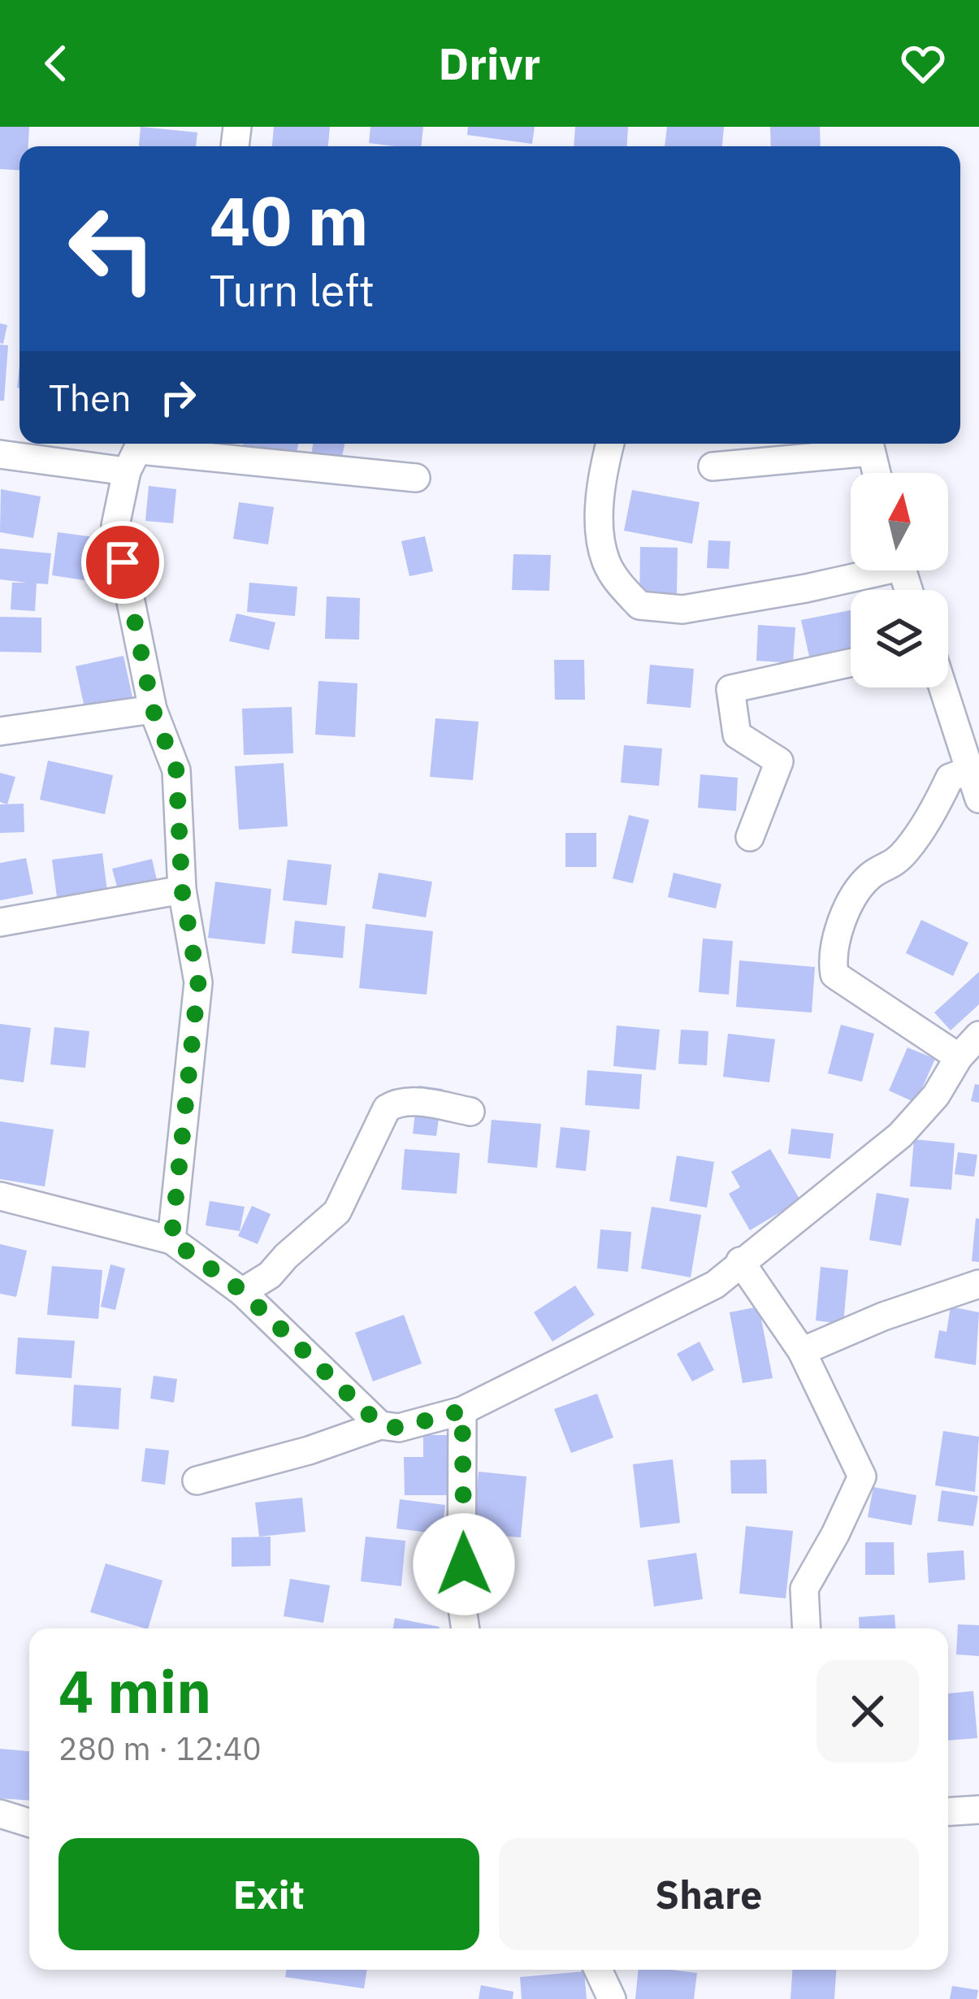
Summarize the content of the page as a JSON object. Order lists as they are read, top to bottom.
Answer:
{
  "north": "top",
  "page": {
    "header": "Drivr",
    "turn": ["40 m", "Turn left"],
    "then": "Then",
    "heading": ["4 min", "280 m · 12:40"],
    "buttons": ["Exit", "Share"]
  }
}
